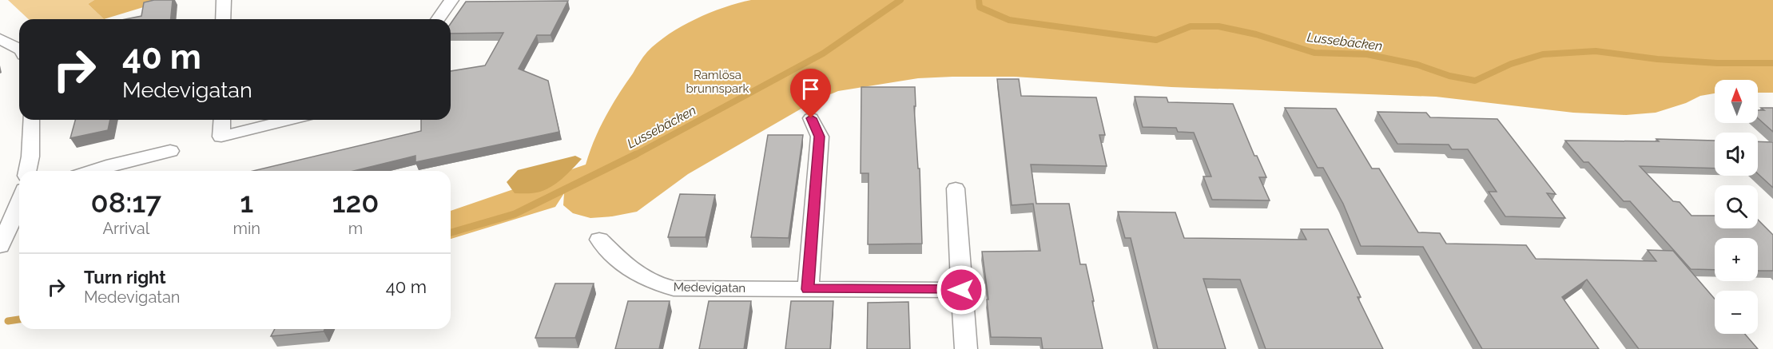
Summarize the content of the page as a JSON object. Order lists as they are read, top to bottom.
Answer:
{
  "streets": {
    "street": ["Medevigatan"]
  },
  "water": ["Lussebäcken"],
  "parks": ["Ramlösa brunnspark"],
  "north": "top",
  "page": {
    "turn": ["40 m", "Medevigatan"],
    "map_buttons": ["+", "−"],
    "eta": [
      "08:17",
      "Arrival",
      "1",
      "min",
      "120",
      "m"
    ],
    "list": [
      {
        "name": "Turn right",
        "note": "Medevigatan",
        "value": "40 m"
      }
    ]
  }
}
